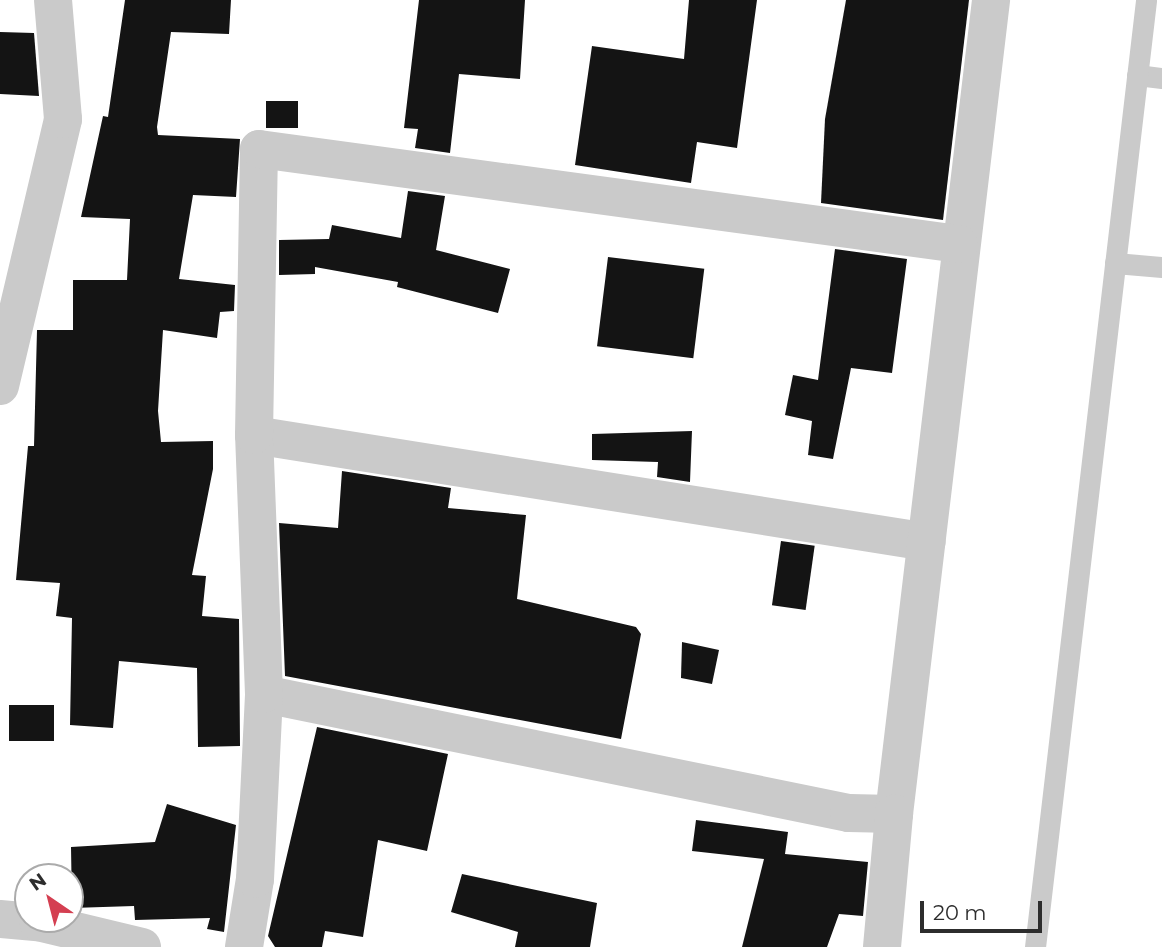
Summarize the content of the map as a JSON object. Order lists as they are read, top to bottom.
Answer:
{
  "scale_bar": "20 m",
  "north": "top left"
}
